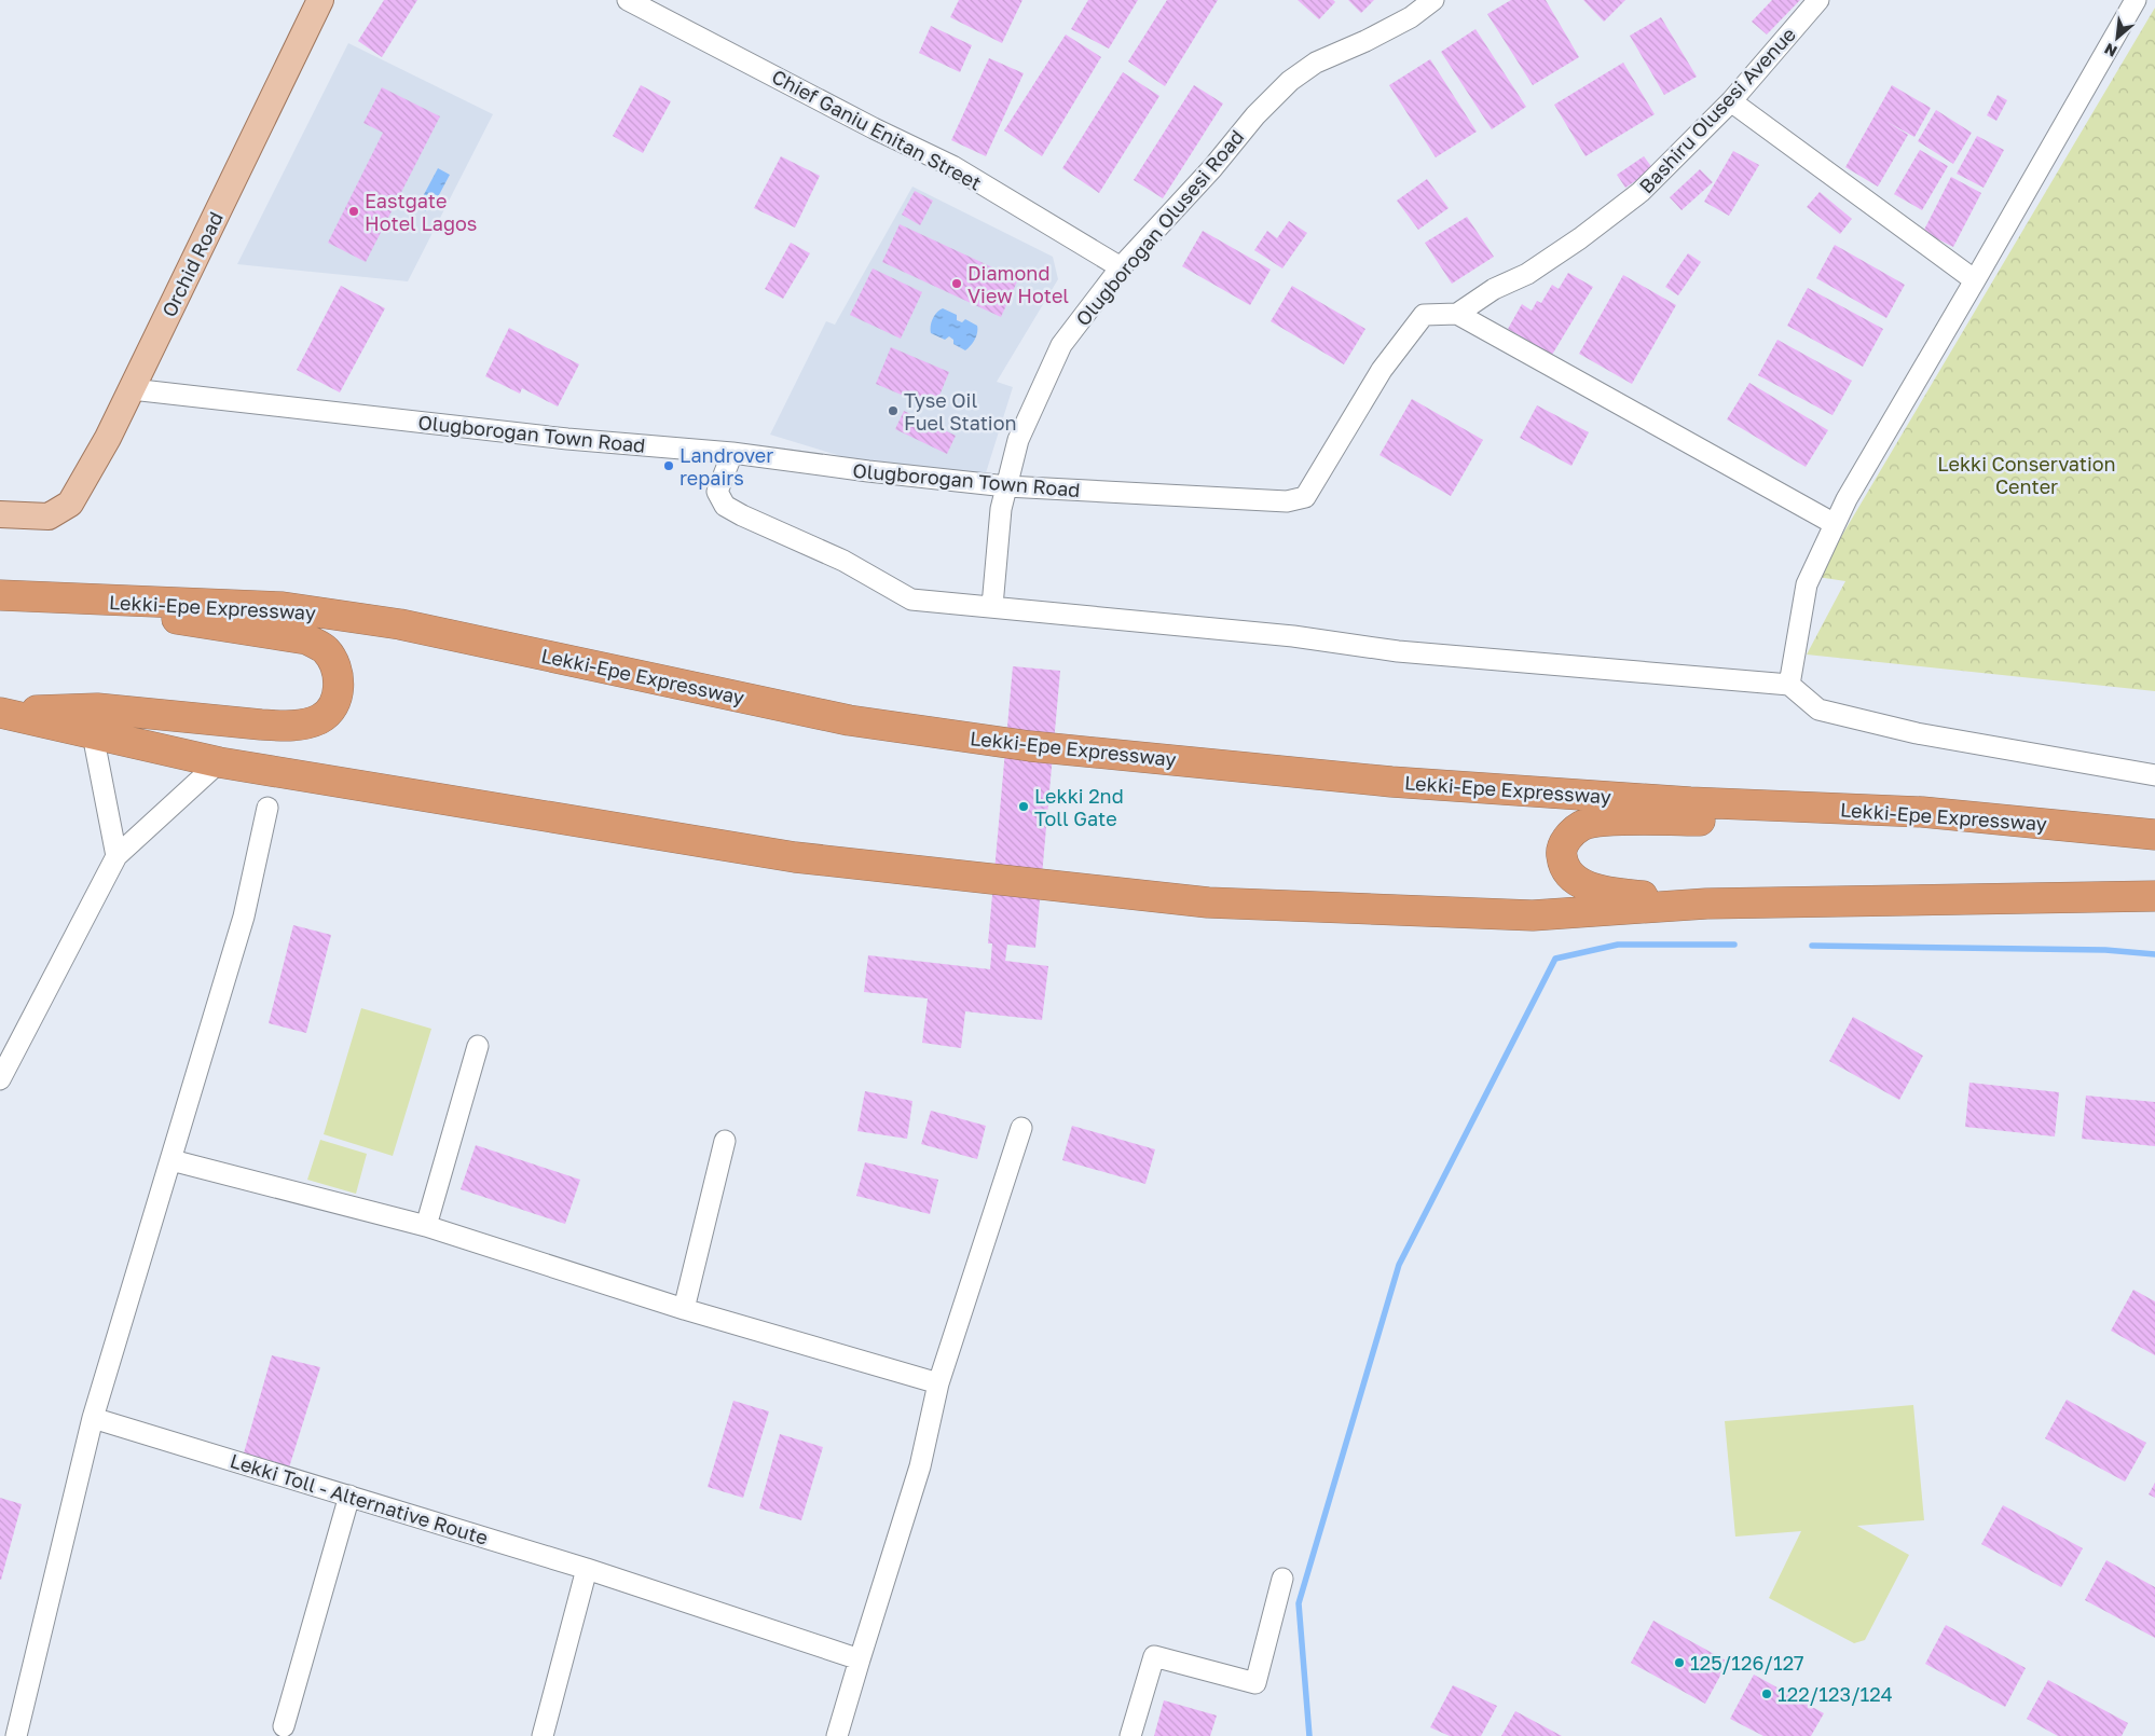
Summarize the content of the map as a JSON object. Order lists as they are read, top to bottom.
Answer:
{
  "streets": {
    "highway": ["Lekki-Epe Expressway"],
    "main road": ["Orchid Road"],
    "street": [
      "Bashiru Olusesi Avenue",
      "Chief Ganiu Enitan Street",
      "Olugborogan Olusesi Road",
      "Olugborogan Town Road",
      "Lekki Toll - Alternative Route"
    ]
  },
  "crossings": [
    ["Bashiru Olusesi Avenue", "Olugborogan Town Road"],
    ["Chief Ganiu Enitan Street", "Olugborogan Olusesi Road"],
    ["Olugborogan Olusesi Road", "Olugborogan Town Road"],
    ["Orchid Road", "Olugborogan Town Road"]
  ],
  "parks": ["Lekki Conservation Center"],
  "places": [
    "Eastgate Hotel Lagos",
    "Diamond View Hotel",
    "Tyse Oil Fuel Station",
    "Landrover repairs",
    "Lekki 2nd Toll Gate",
    "125/126/127",
    "122/123/124"
  ],
  "north": "bottom left"
}
